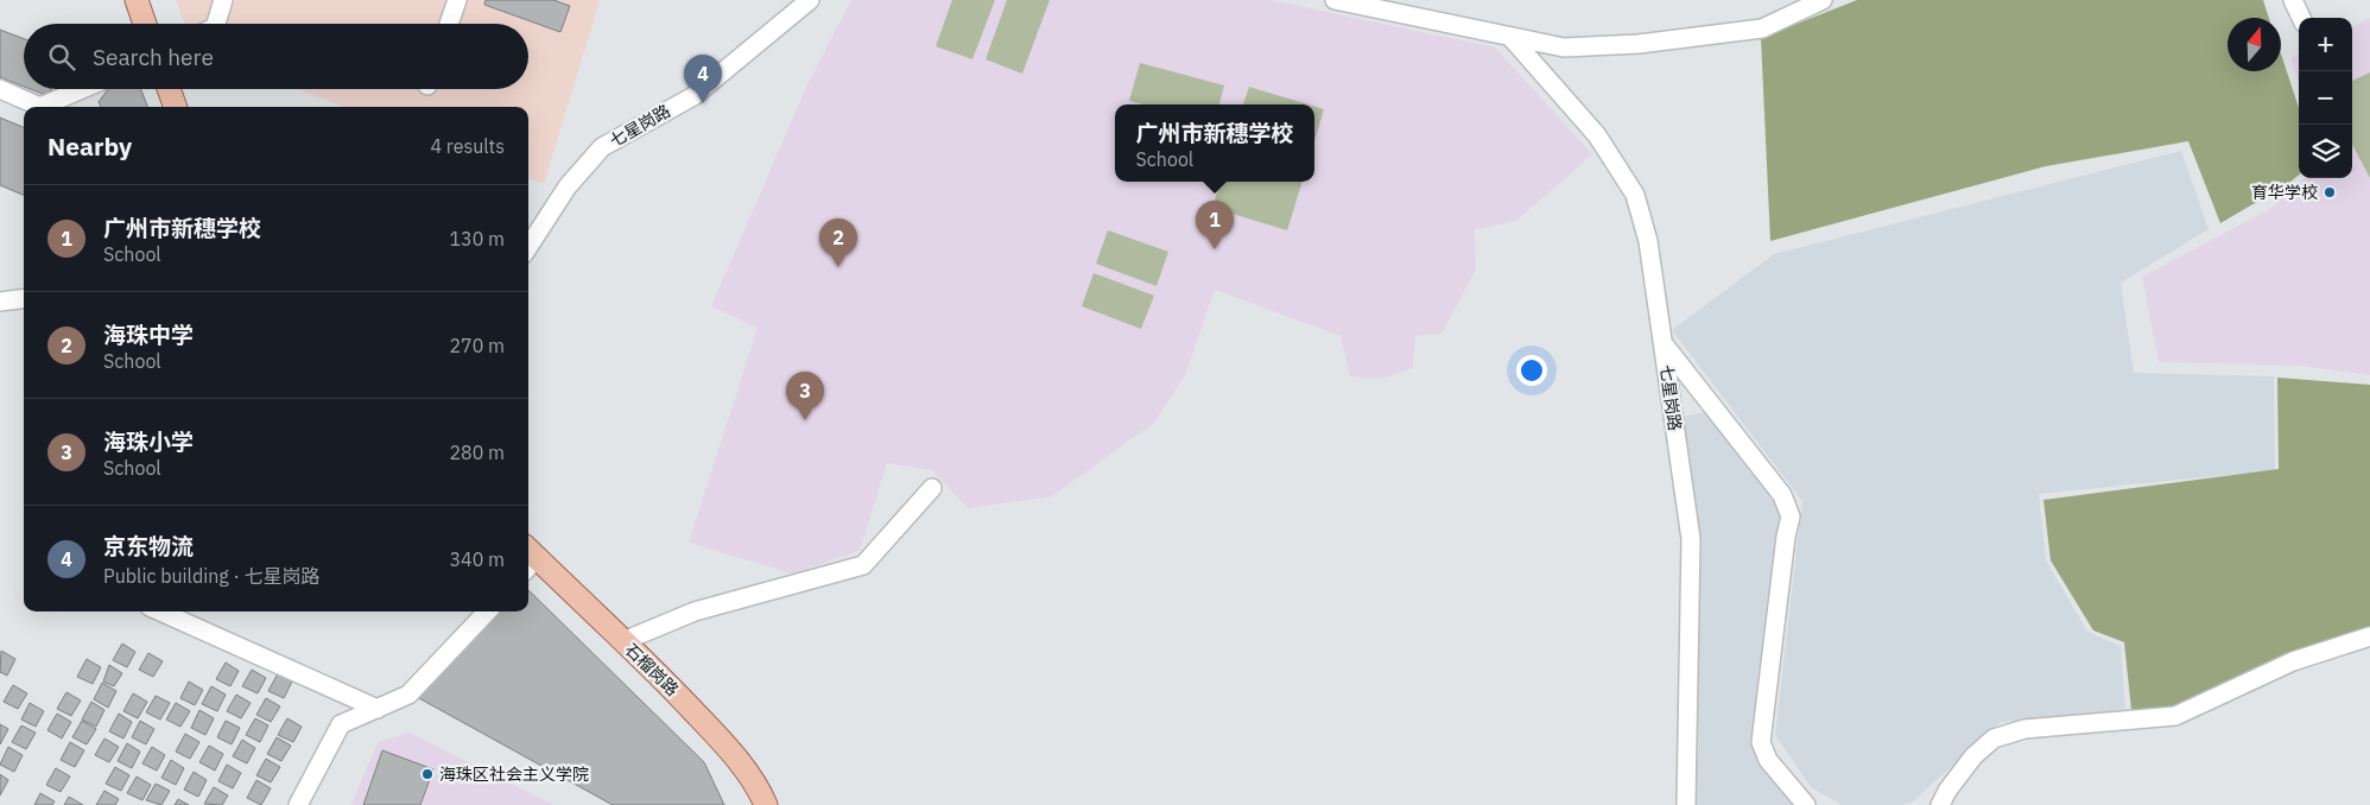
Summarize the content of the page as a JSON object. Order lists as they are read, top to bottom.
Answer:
{
  "streets": {
    "main road": ["石榴岗路"],
    "street": ["七星岗路"]
  },
  "places": ["育华学校", "海珠区社会主义学院"],
  "north": "top",
  "page": {
    "map_buttons": ["+", "−"],
    "search": "Search here",
    "pins": [
      "4",
      "1",
      "2",
      "3"
    ],
    "popup": ["广州市新穗学校", "School"],
    "heading": ["Nearby", "4 results"],
    "list": [
      {
        "mark": "1",
        "name": "广州市新穗学校",
        "note": "School",
        "value": "130 m"
      },
      {
        "mark": "2",
        "name": "海珠中学",
        "note": "School",
        "value": "270 m"
      },
      {
        "mark": "3",
        "name": "海珠小学",
        "note": "School",
        "value": "280 m"
      },
      {
        "mark": "4",
        "name": "京东物流",
        "note": "Public building · 七星岗路",
        "value": "340 m"
      }
    ]
  }
}
